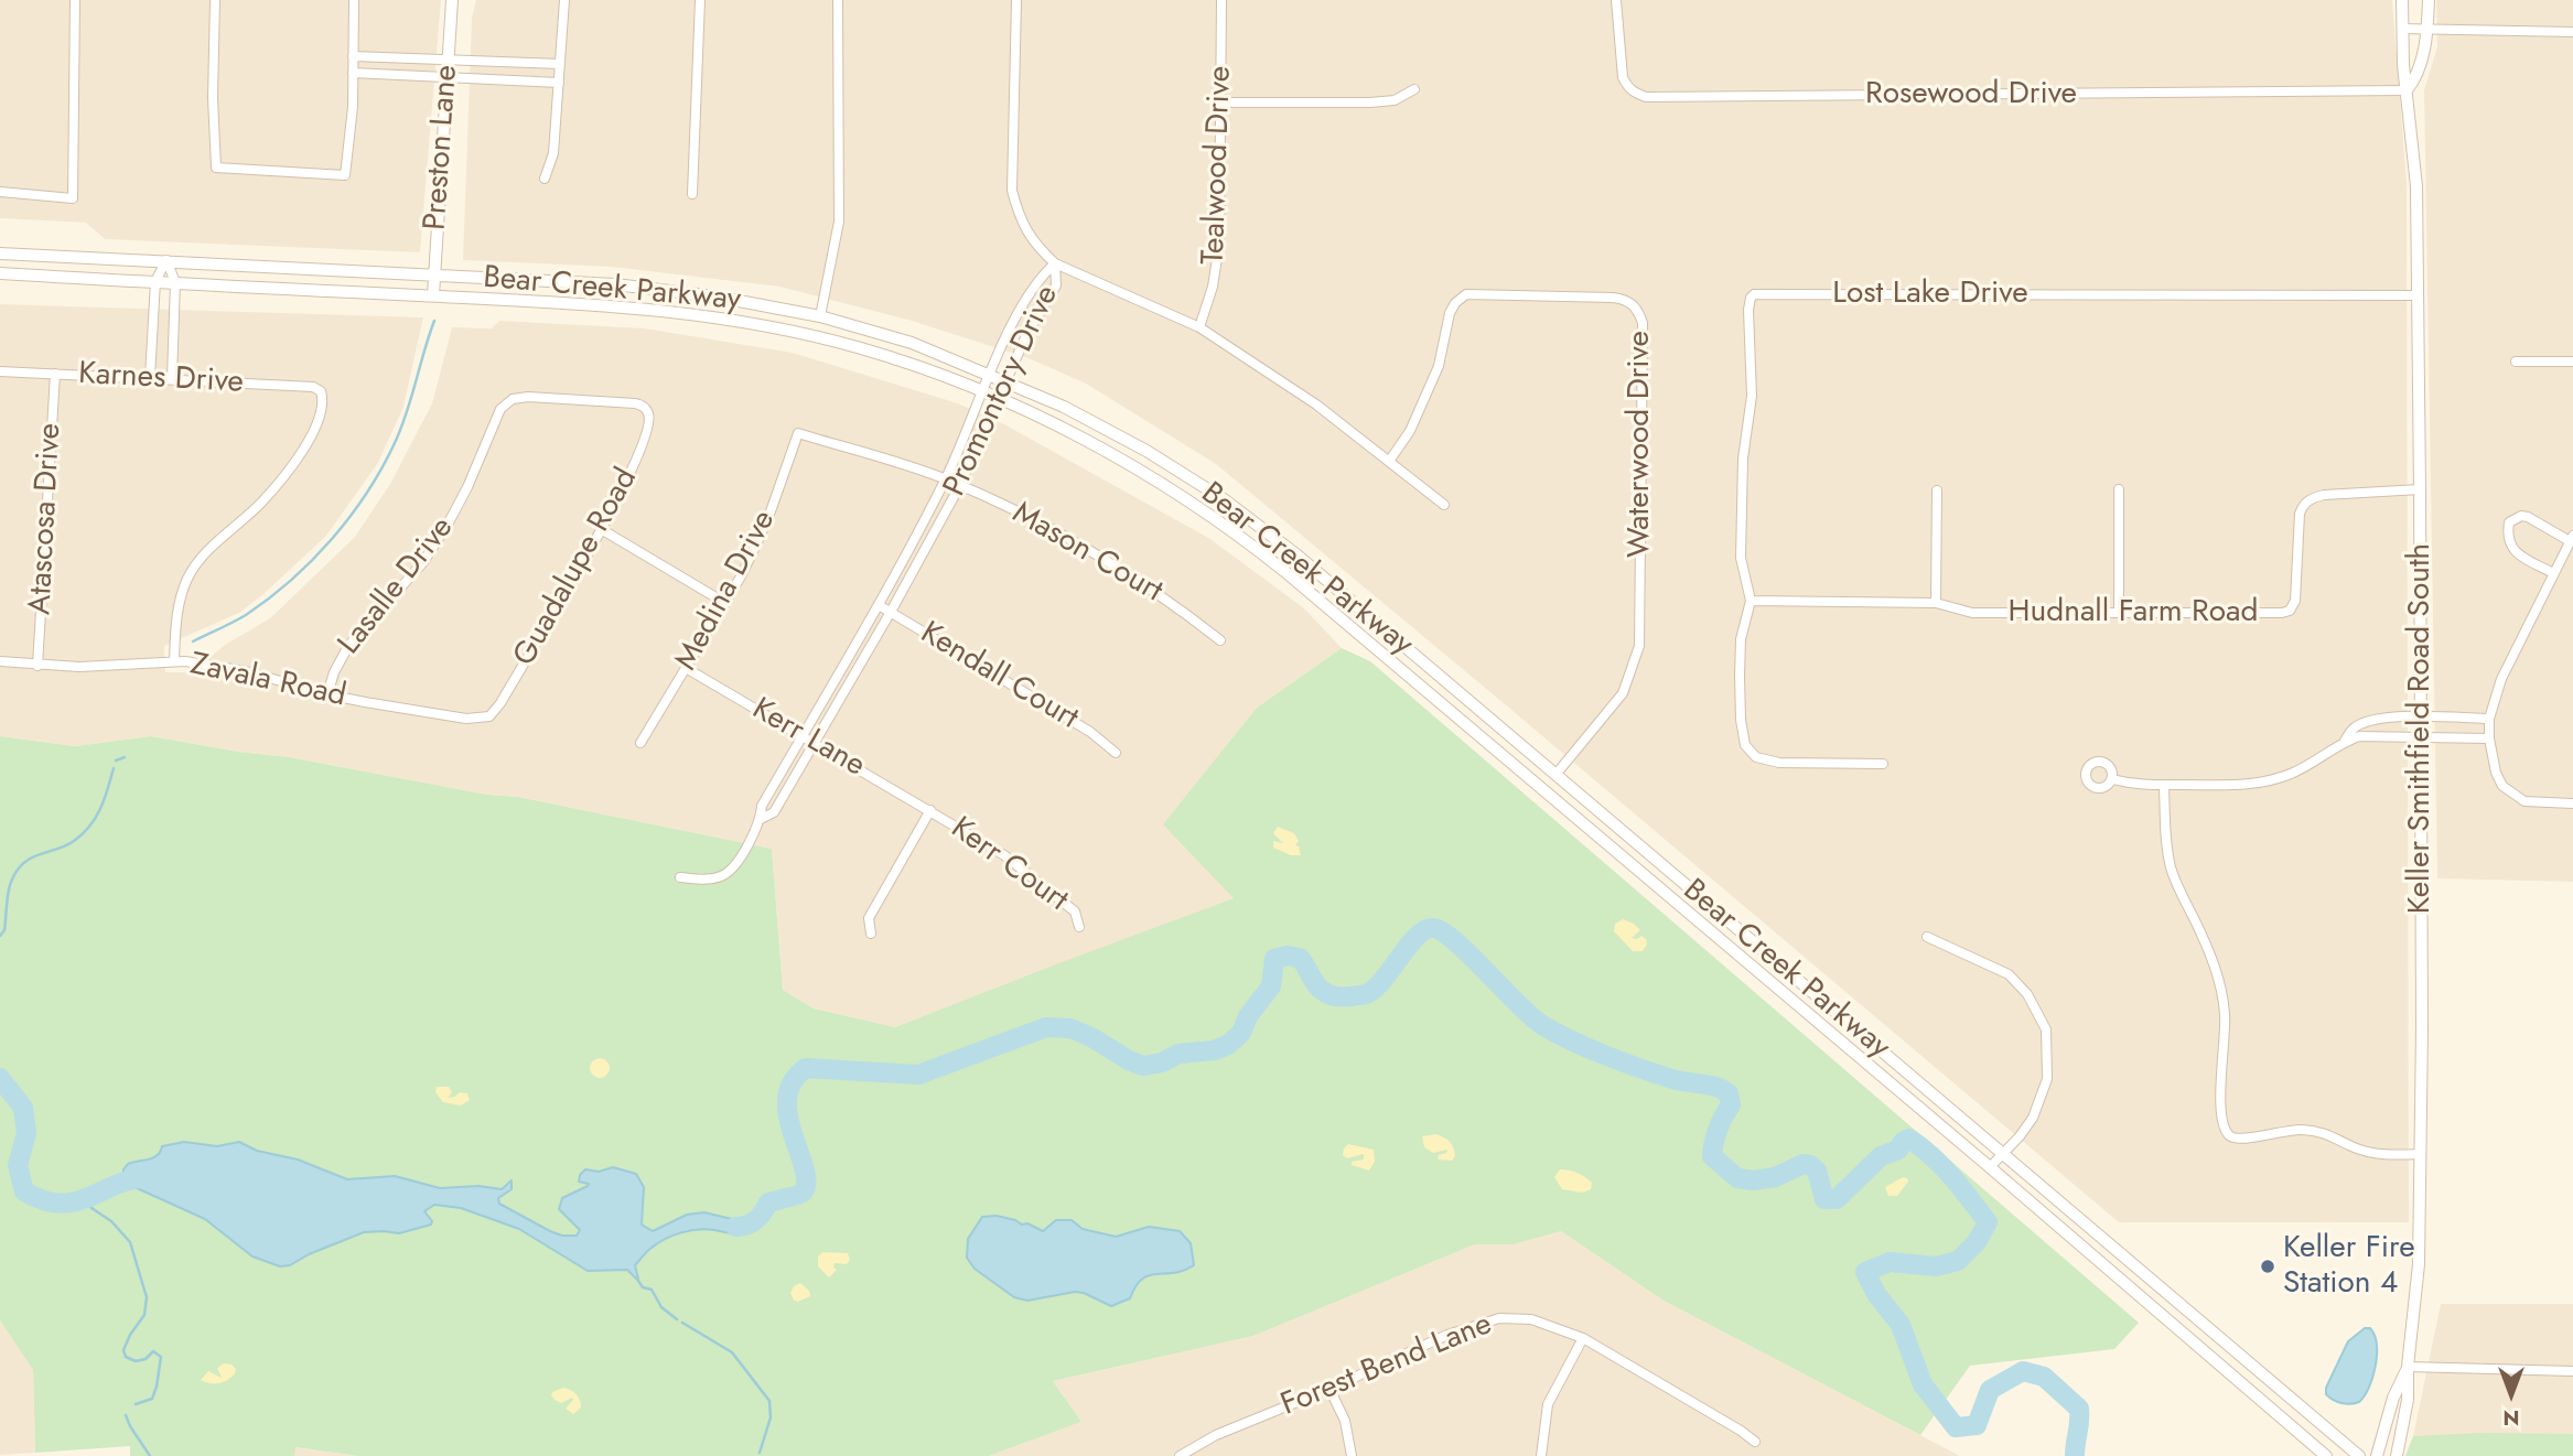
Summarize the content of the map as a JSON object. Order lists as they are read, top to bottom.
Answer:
{
  "streets": {
    "main road": ["Preston Lane", "Bear Creek Parkway", "Keller Smithfield Road South"],
    "street": [
      "Rosewood Drive",
      "Tealwood Drive",
      "Lost Lake Drive",
      "Karnes Drive",
      "Promontory Drive",
      "Waterwood Drive",
      "Atascosa Drive",
      "Mason Court",
      "Guadalupe Road",
      "Lasalle Drive",
      "Medina Drive",
      "Hudnall Farm Road",
      "Kendall Court",
      "Zavala Road",
      "Kerr Lane",
      "Kerr Court",
      "Forest Bend Lane"
    ]
  },
  "crossings": [
    ["Rosewood Drive", "Keller Smithfield Road South"],
    ["Preston Lane", "Bear Creek Parkway"],
    ["Bear Creek Parkway", "Promontory Drive"],
    ["Bear Creek Parkway", "Waterwood Drive"],
    ["Lost Lake Drive", "Hudnall Farm Road"],
    ["Lost Lake Drive", "Keller Smithfield Road South"],
    ["Karnes Drive", "Atascosa Drive"],
    ["Karnes Drive", "Zavala Road"],
    ["Promontory Drive", "Mason Court"],
    ["Promontory Drive", "Kendall Court"],
    ["Promontory Drive", "Kerr Lane"],
    ["Atascosa Drive", "Zavala Road"],
    ["Mason Court", "Medina Drive"],
    ["Guadalupe Road", "Lasalle Drive"],
    ["Guadalupe Road", "Zavala Road"],
    ["Lasalle Drive", "Zavala Road"],
    ["Medina Drive", "Kerr Lane"],
    ["Hudnall Farm Road", "Keller Smithfield Road South"],
    ["Kerr Lane", "Kerr Court"]
  ],
  "places": ["Keller Fire Station 4"],
  "north": "bottom"
}
